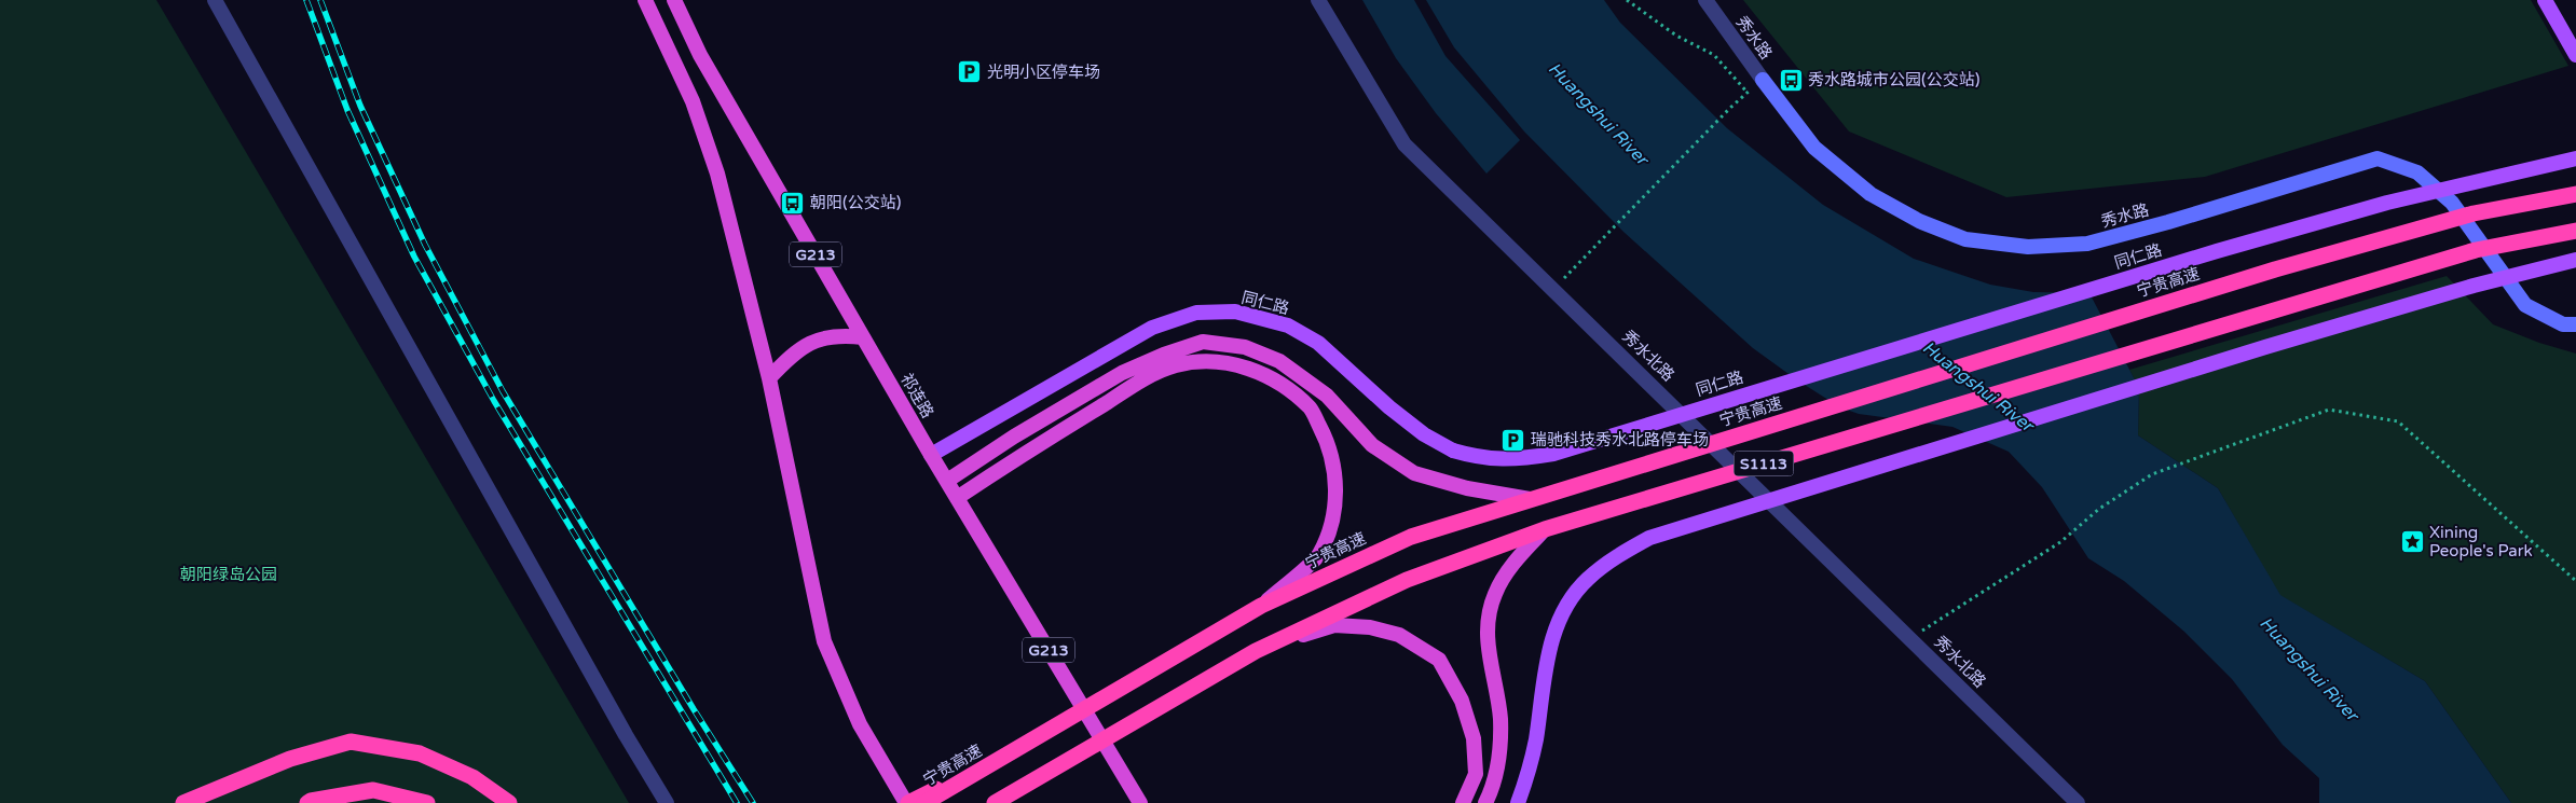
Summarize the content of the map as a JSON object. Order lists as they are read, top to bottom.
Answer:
{
  "streets": {
    "highway": [
      "G213",
      "宁贵高速",
      "祁连路",
      "S1113"
    ],
    "main road": ["秀水路", "同仁路"],
    "street": ["秀水北路"]
  },
  "crossings": [
    ["同仁路", "祁连路"],
    ["祁连路", "S1113"]
  ],
  "water": ["Huangshui River"],
  "parks": ["朝阳绿岛公园"],
  "places": {
    "parking": ["光明小区停车场", "瑞驰科技秀水北路停车场"],
    "bus stop": ["秀水路城市公园(公交站)", "朝阳(公交站)"],
    "place": ["Xining People's Park"]
  }
}
